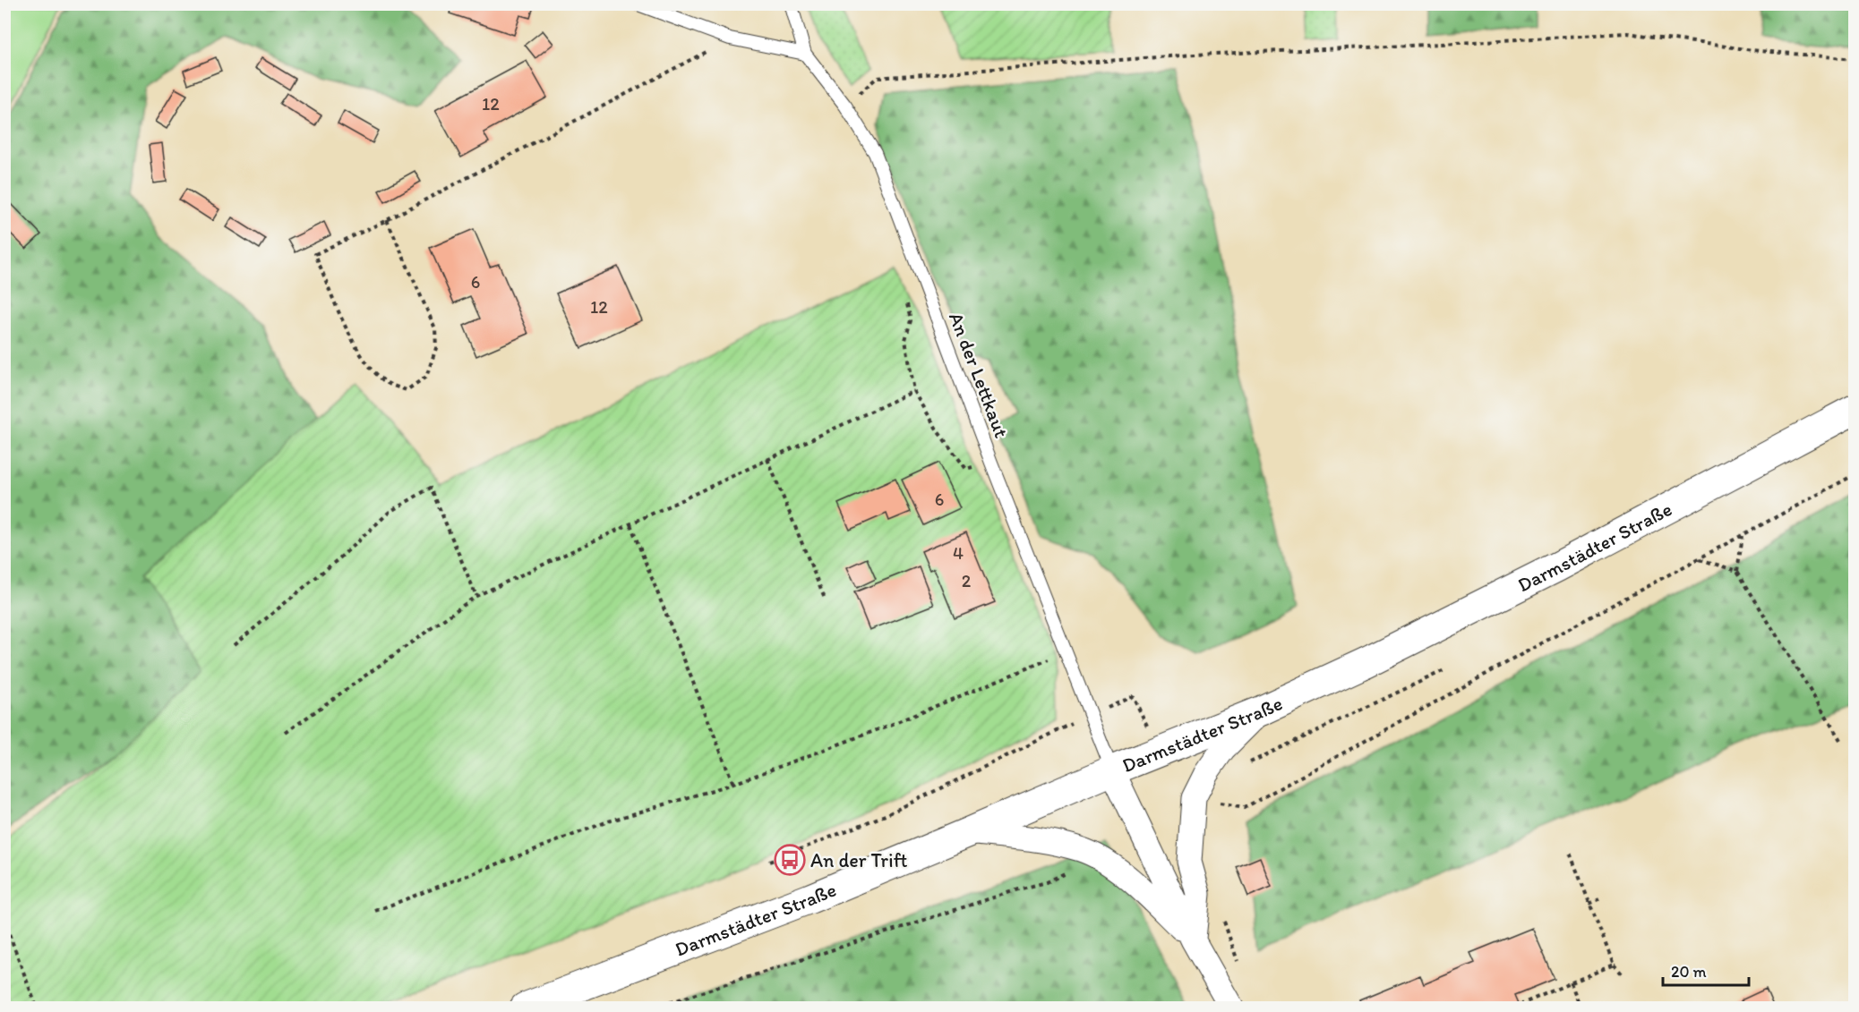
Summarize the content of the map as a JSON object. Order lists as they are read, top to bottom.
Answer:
{
  "streets": {
    "main road": ["Darmstädter Straße"],
    "lane": ["An der Lettkaut"]
  },
  "crossings": [
    ["An der Lettkaut", "Darmstädter Straße"]
  ],
  "places": {
    "bus stop": ["An der Trift"]
  },
  "house_numbers": [
    "12",
    "6",
    "12",
    "6",
    "4",
    "2"
  ],
  "scale_bar": "20 m"
}
